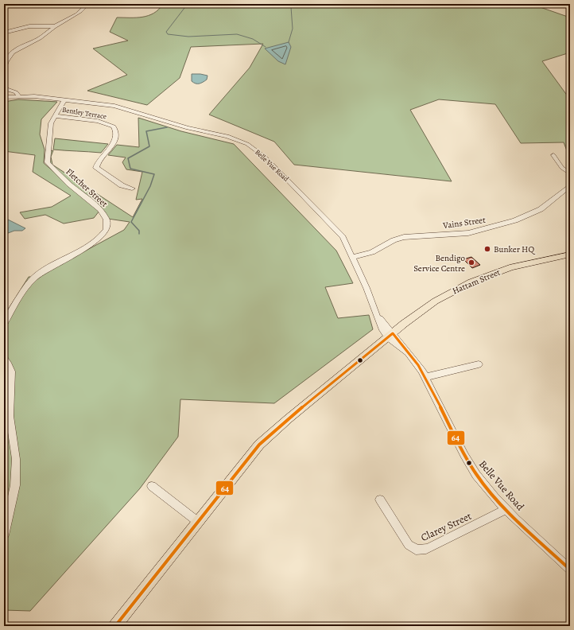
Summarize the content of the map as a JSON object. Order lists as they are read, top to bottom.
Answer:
{
  "streets": {
    "main road": ["Hattam Street"],
    "street": [
      "Bentley Terrace",
      "Belle Vue Road",
      "Fletcher Street",
      "Vains Street",
      "Clarey Street"
    ]
  },
  "crossings": [
    ["Bentley Terrace", "Fletcher Street"],
    ["Belle Vue Road", "Fletcher Street"],
    ["Belle Vue Road", "Vains Street"],
    ["Belle Vue Road", "Hattam Street"],
    ["Belle Vue Road", "Clarey Street"]
  ],
  "places": ["Bunker HQ", "Bendigo Service Centre"],
  "lines": ["transit line 64"]
}
